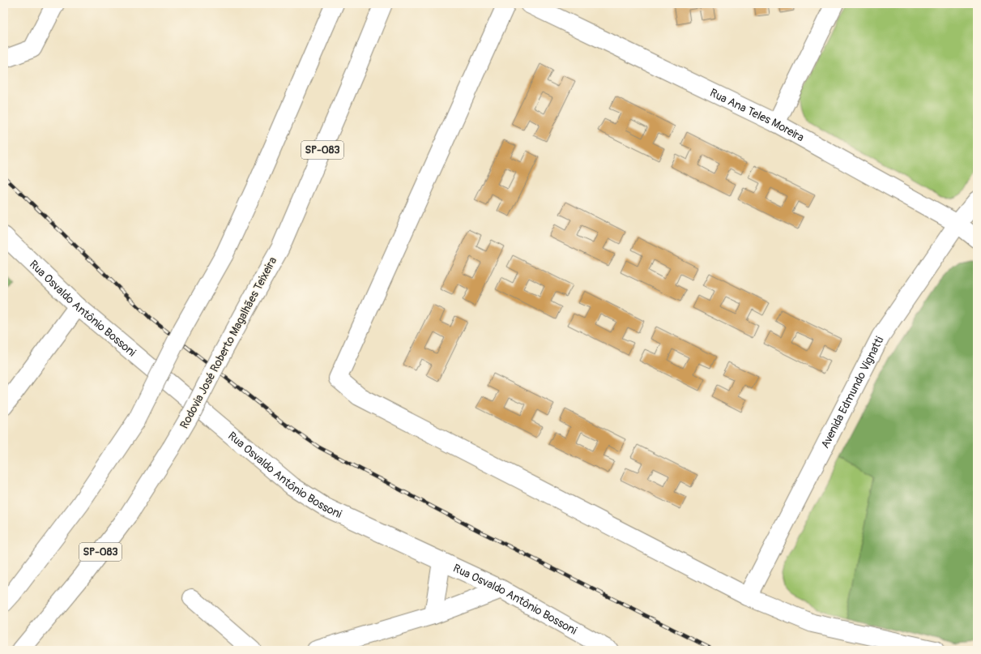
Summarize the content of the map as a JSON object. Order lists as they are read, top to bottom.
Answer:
{
  "streets": {
    "main road": [
      "Rua Ana Teles Moreira",
      "SP-083",
      "Rua Osvaldo Antônio Bossoni",
      "Rodovia José Roberto Magalhães Teixeira",
      "Avenida Edmundo Vignatti"
    ]
  },
  "crossings": [
    ["Rua Ana Teles Moreira", "Avenida Edmundo Vignatti"]
  ]
}
